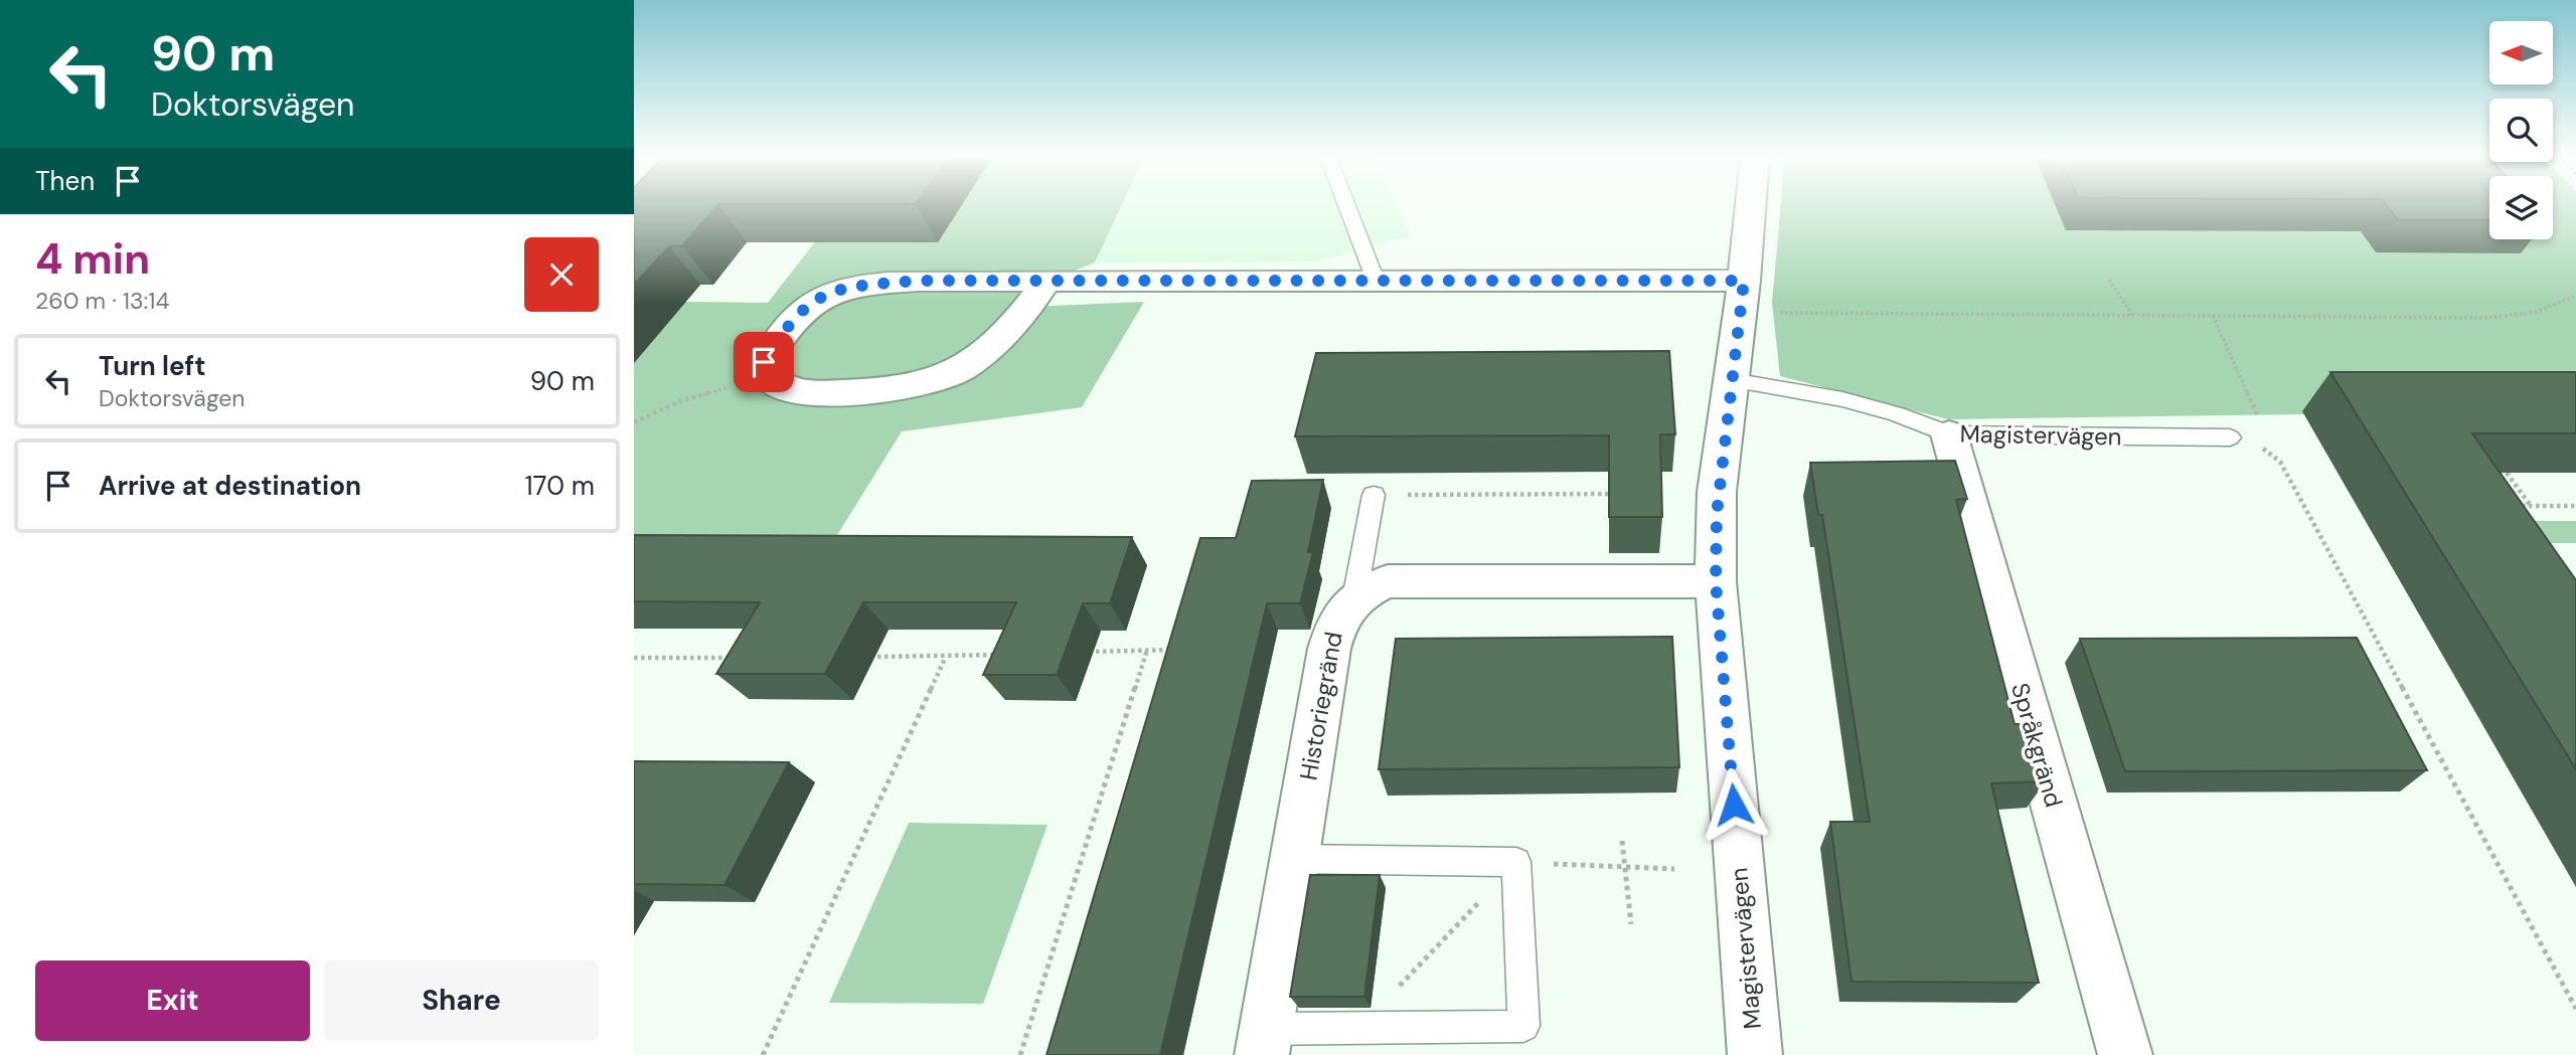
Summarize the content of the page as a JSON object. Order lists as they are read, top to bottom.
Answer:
{
  "streets": {
    "street": ["Magistervägen", "Historiegränd", "Språkgränd"]
  },
  "crossings": [
    ["Magistervägen", "Historiegränd"],
    ["Magistervägen", "Språkgränd"]
  ],
  "north": "left",
  "page": {
    "turn": ["90 m", "Doktorsvägen"],
    "then": "Then",
    "heading": ["4 min", "260 m · 13:14"],
    "list": [
      {
        "name": "Turn left",
        "note": "Doktorsvägen",
        "value": "90 m"
      },
      {
        "name": "Arrive at destination",
        "value": "170 m"
      }
    ],
    "buttons": ["Exit", "Share"]
  }
}
